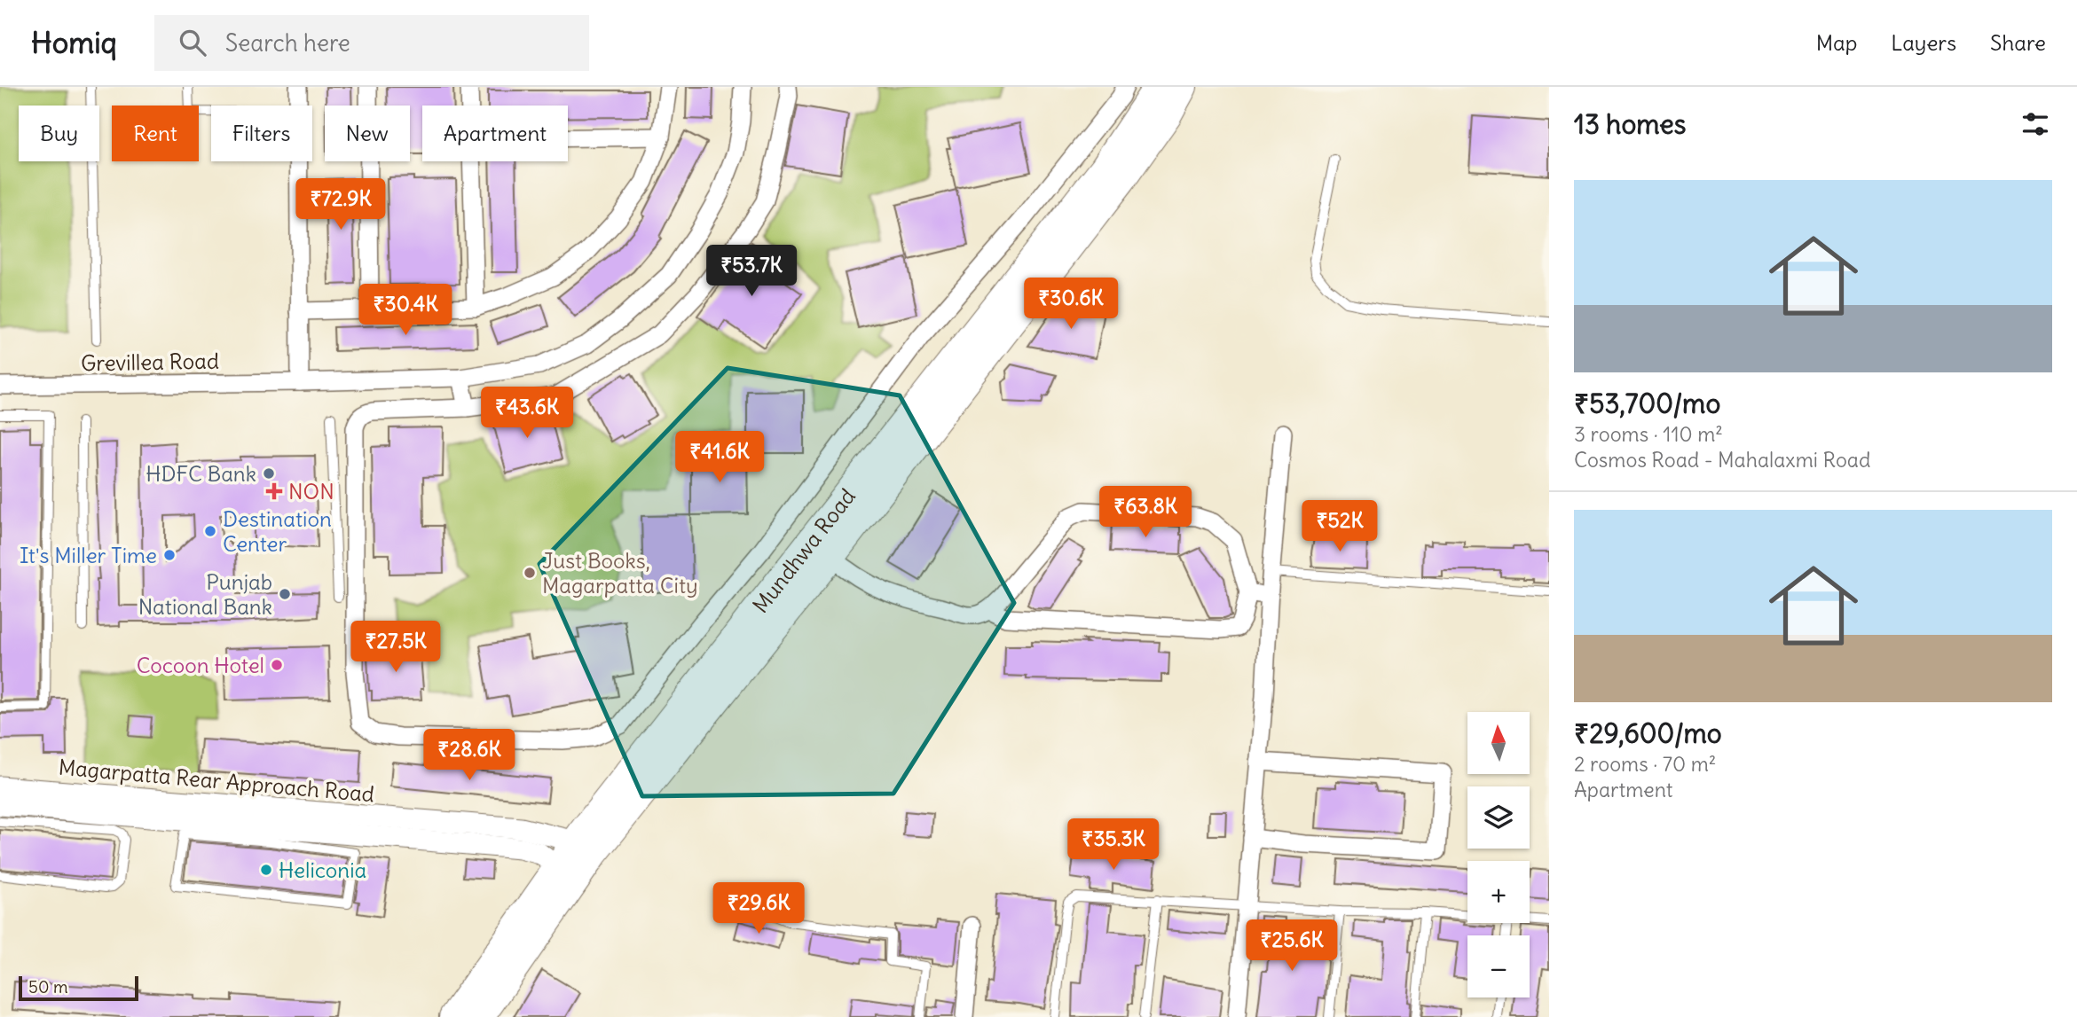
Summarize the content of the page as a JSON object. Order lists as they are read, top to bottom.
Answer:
{
  "streets": {
    "highway": ["Mundhwa Road"],
    "street": ["Grevillea Road", "Magarpatta Rear Approach Road"]
  },
  "crossings": [
    ["Mundhwa Road", "Magarpatta Rear Approach Road"]
  ],
  "places": {
    "other": [
      "HDFC Bank",
      "Destination Center",
      "It's Miller Time",
      "Just Books, Magarpatta City",
      "Punjab National Bank",
      "Cocoon Hotel",
      "Heliconia"
    ],
    "health": ["NON"]
  },
  "scale_bar": "50 m",
  "north": "top",
  "page": {
    "header": "Homiq",
    "search": "Search here",
    "nav": ["Map", "Layers", "Share"],
    "heading": "13 homes",
    "chip": [
      "Buy",
      "Rent",
      "Filters",
      "New",
      "Apartment"
    ],
    "list": [
      {
        "name": "₹53,700/mo",
        "note": "3 rooms · 110 m² · Cosmos Road - Mahalaxmi Road"
      },
      {
        "name": "₹29,600/mo",
        "note": "2 rooms · 70 m² · Apartment"
      }
    ],
    "price": [
      "₹72.9K",
      "₹53.7K",
      "₹30.6K",
      "₹30.4K",
      "₹43.6K",
      "₹41.6K",
      "₹63.8K",
      "₹52K",
      "₹27.5K",
      "₹28.6K",
      "₹35.3K",
      "₹29.6K",
      "₹25.6K"
    ],
    "map_buttons": ["+", "−"],
    "scale": "50 m"
  }
}
